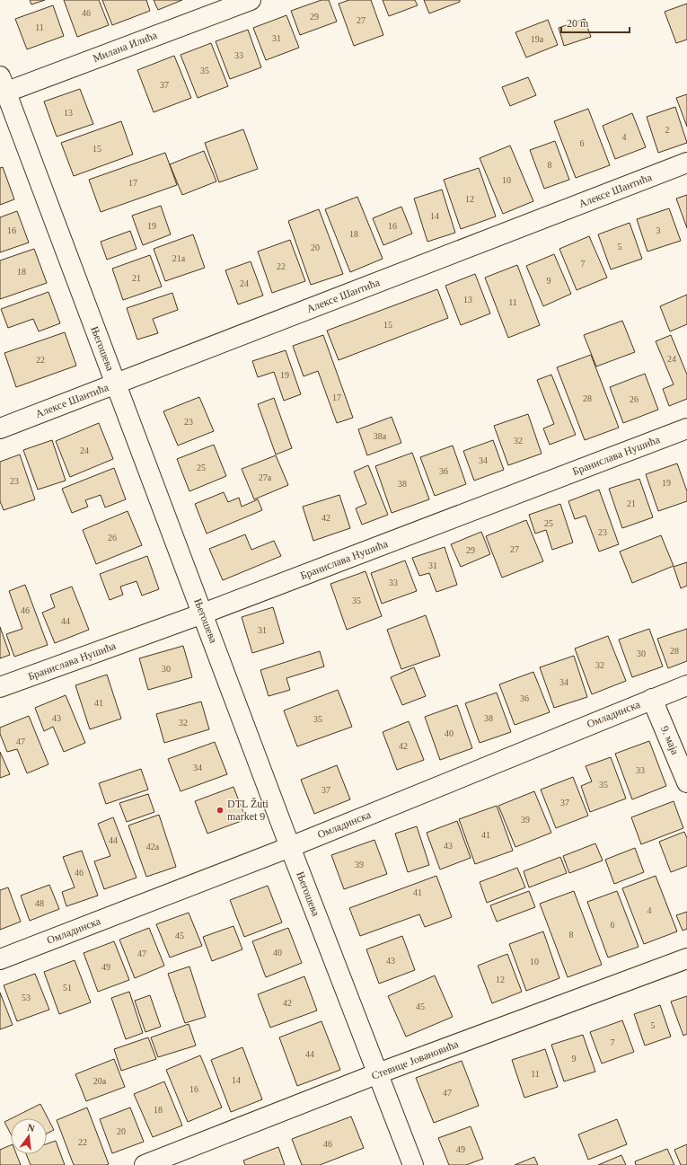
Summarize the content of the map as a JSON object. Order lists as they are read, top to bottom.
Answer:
{
  "streets": {
    "street": [
      "Милана Илића",
      "Алексе Шантића",
      "Његошева",
      "Бранислава Нушића",
      "Омладинска",
      "9. маја",
      "Стевице Јовановића"
    ]
  },
  "crossings": [
    ["Милана Илића", "Његошева"],
    ["Алексе Шантића", "Његошева"],
    ["Његошева", "Бранислава Нушића"],
    ["Његошева", "Омладинска"],
    ["Његошева", "Стевице Јовановића"],
    ["Омладинска", "9. маја"]
  ],
  "places": ["DTL Žuti market 9"],
  "house_numbers": [
    "46",
    "29",
    "27",
    "11",
    "31",
    "19a",
    "33",
    "35",
    "37",
    "13",
    "2",
    "4",
    "6",
    "15",
    "8",
    "10",
    "17",
    "12",
    "14",
    "19",
    "16",
    "16",
    "3",
    "18",
    "5",
    "20",
    "21a",
    "7",
    "22",
    "18",
    "21",
    "9",
    "24",
    "13",
    "11",
    "15",
    "24",
    "22",
    "19",
    "17",
    "28",
    "26",
    "23",
    "38a",
    "32",
    "24",
    "34",
    "25",
    "36",
    "27a",
    "23",
    "19",
    "38",
    "21",
    "42",
    "25",
    "23",
    "26",
    "27",
    "29",
    "31",
    "33",
    "35",
    "46",
    "44",
    "31",
    "28",
    "30",
    "32",
    "30",
    "34",
    "36",
    "41",
    "43",
    "38",
    "35",
    "32",
    "40",
    "47",
    "42",
    "34",
    "33",
    "35",
    "37",
    "37",
    "39",
    "41",
    "44",
    "43",
    "42a",
    "39",
    "46",
    "41",
    "48",
    "4",
    "6",
    "8",
    "45",
    "40",
    "47",
    "43",
    "10",
    "49",
    "12",
    "51",
    "53",
    "42",
    "45",
    "5",
    "7",
    "44",
    "9",
    "11",
    "14",
    "20a",
    "16",
    "47",
    "18",
    "20",
    "22",
    "46",
    "49"
  ],
  "scale_bar": "20 m",
  "north": "top"
}
